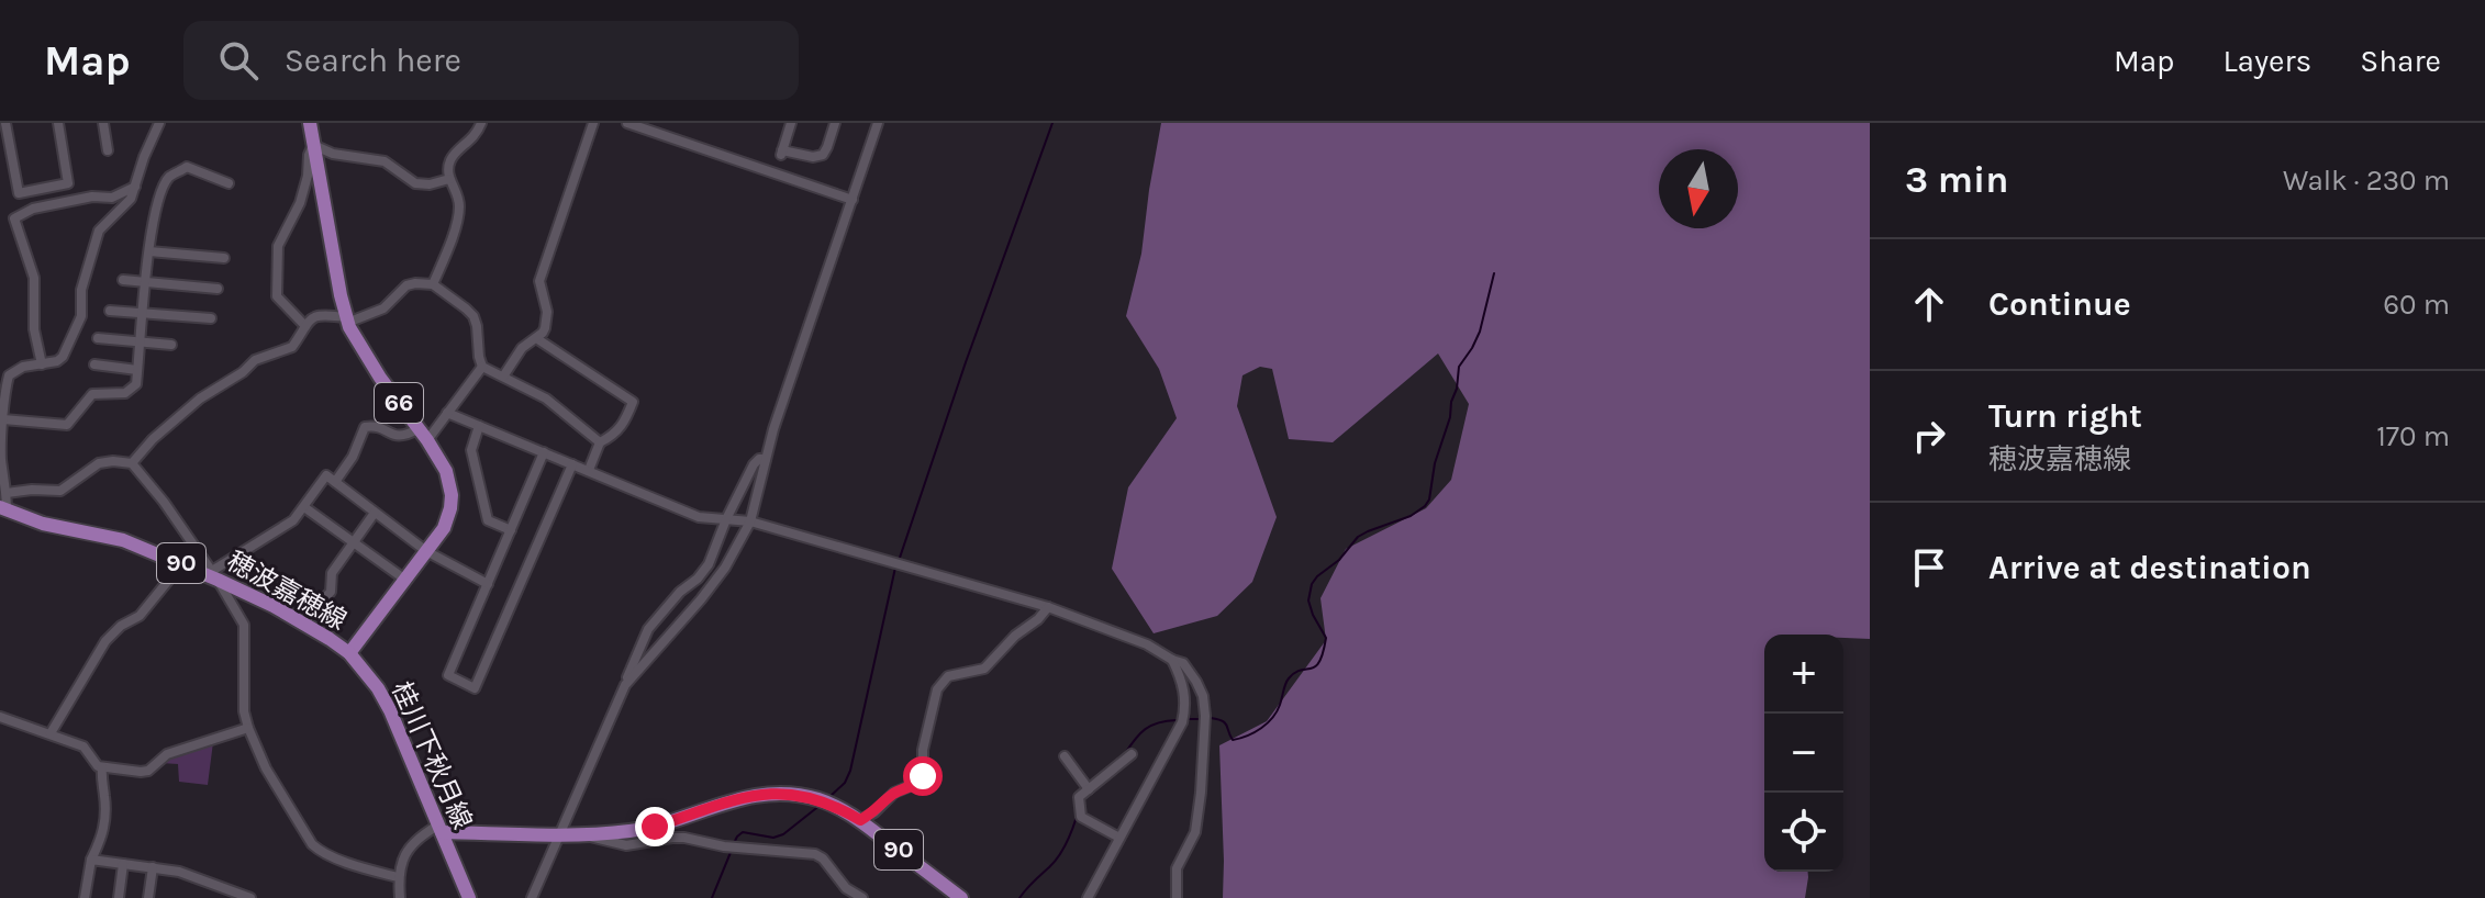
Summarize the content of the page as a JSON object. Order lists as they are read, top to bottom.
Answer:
{
  "streets": {
    "main road": [
      "66",
      "90",
      "穂波嘉穂線",
      "桂川下秋月線"
    ]
  },
  "crossings": [
    ["66", "穂波嘉穂線"],
    ["66", "桂川下秋月線"],
    ["90", "桂川下秋月線"],
    ["穂波嘉穂線", "桂川下秋月線"]
  ],
  "north": "bottom",
  "page": {
    "header": "Map",
    "search": "Search here",
    "nav": ["Map", "Layers", "Share"],
    "heading": ["3 min", "Walk · 230 m"],
    "list": [
      ["Continue", "60 m"],
      ["Turn right", "穂波嘉穂線", "170 m"],
      "Arrive at destination"
    ],
    "map_buttons": ["+", "−"]
  }
}
